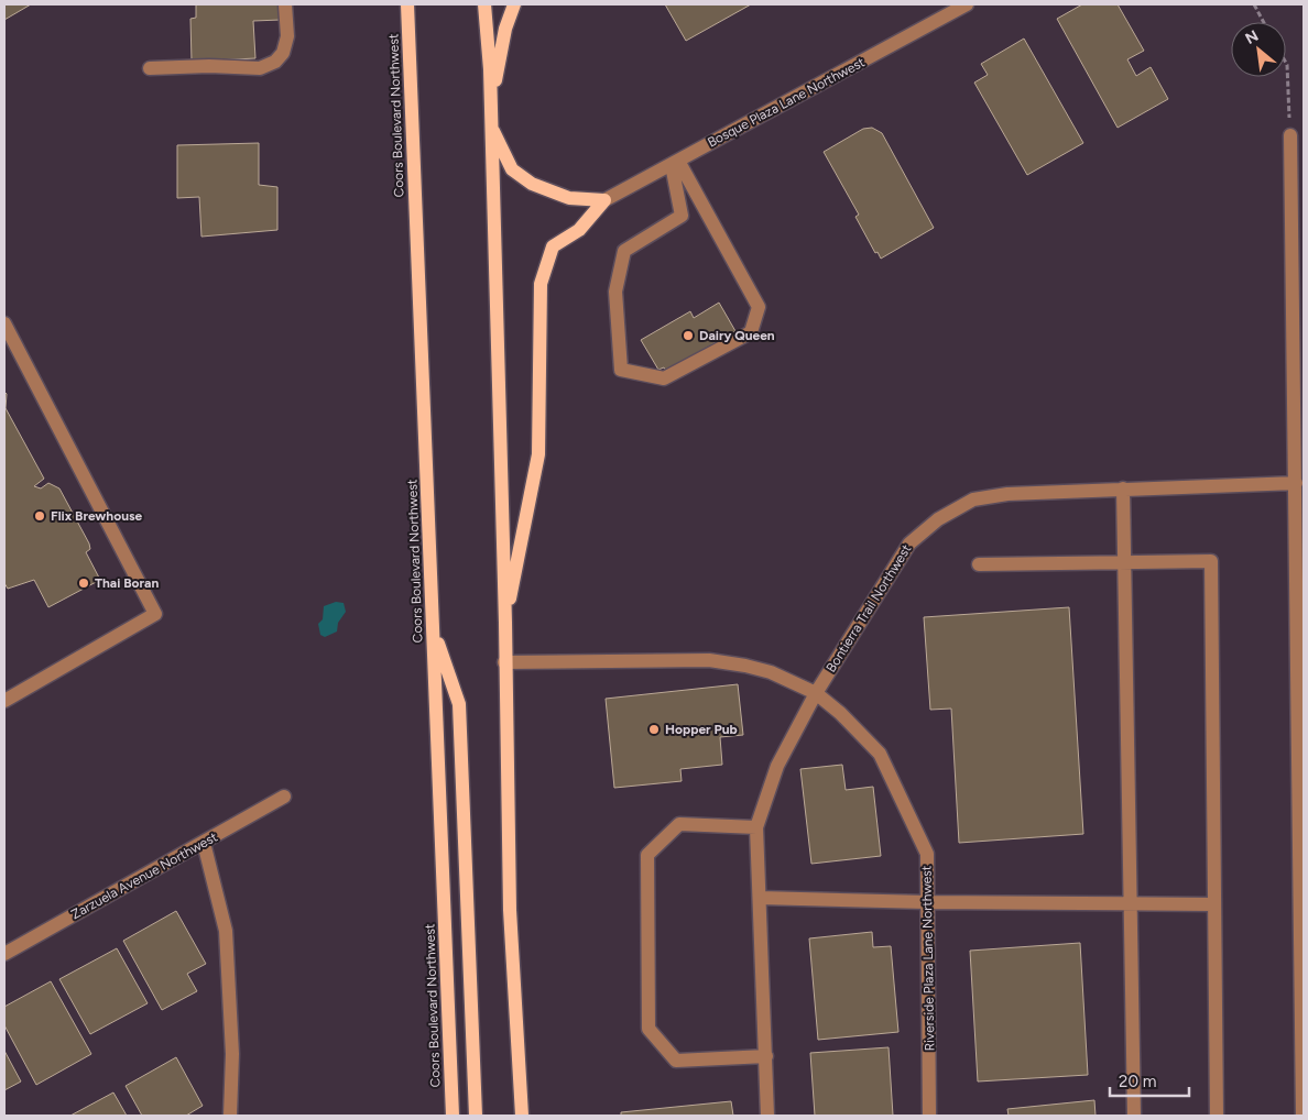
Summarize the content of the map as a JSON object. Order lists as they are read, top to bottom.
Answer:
{
  "streets": {
    "main road": ["Coors Boulevard Northwest"],
    "street": [
      "Bosque Plaza Lane Northwest",
      "Bontierra Trail Northwest",
      "Zarzuela Avenue Northwest",
      "Riverside Plaza Lane Northwest"
    ]
  },
  "crossings": [
    ["Bontierra Trail Northwest", "Riverside Plaza Lane Northwest"]
  ],
  "places": [
    "Dairy Queen",
    "Flix Brewhouse",
    "Thai Boran",
    "Hopper Pub"
  ],
  "scale_bar": "20 m",
  "north": "top left"
}
